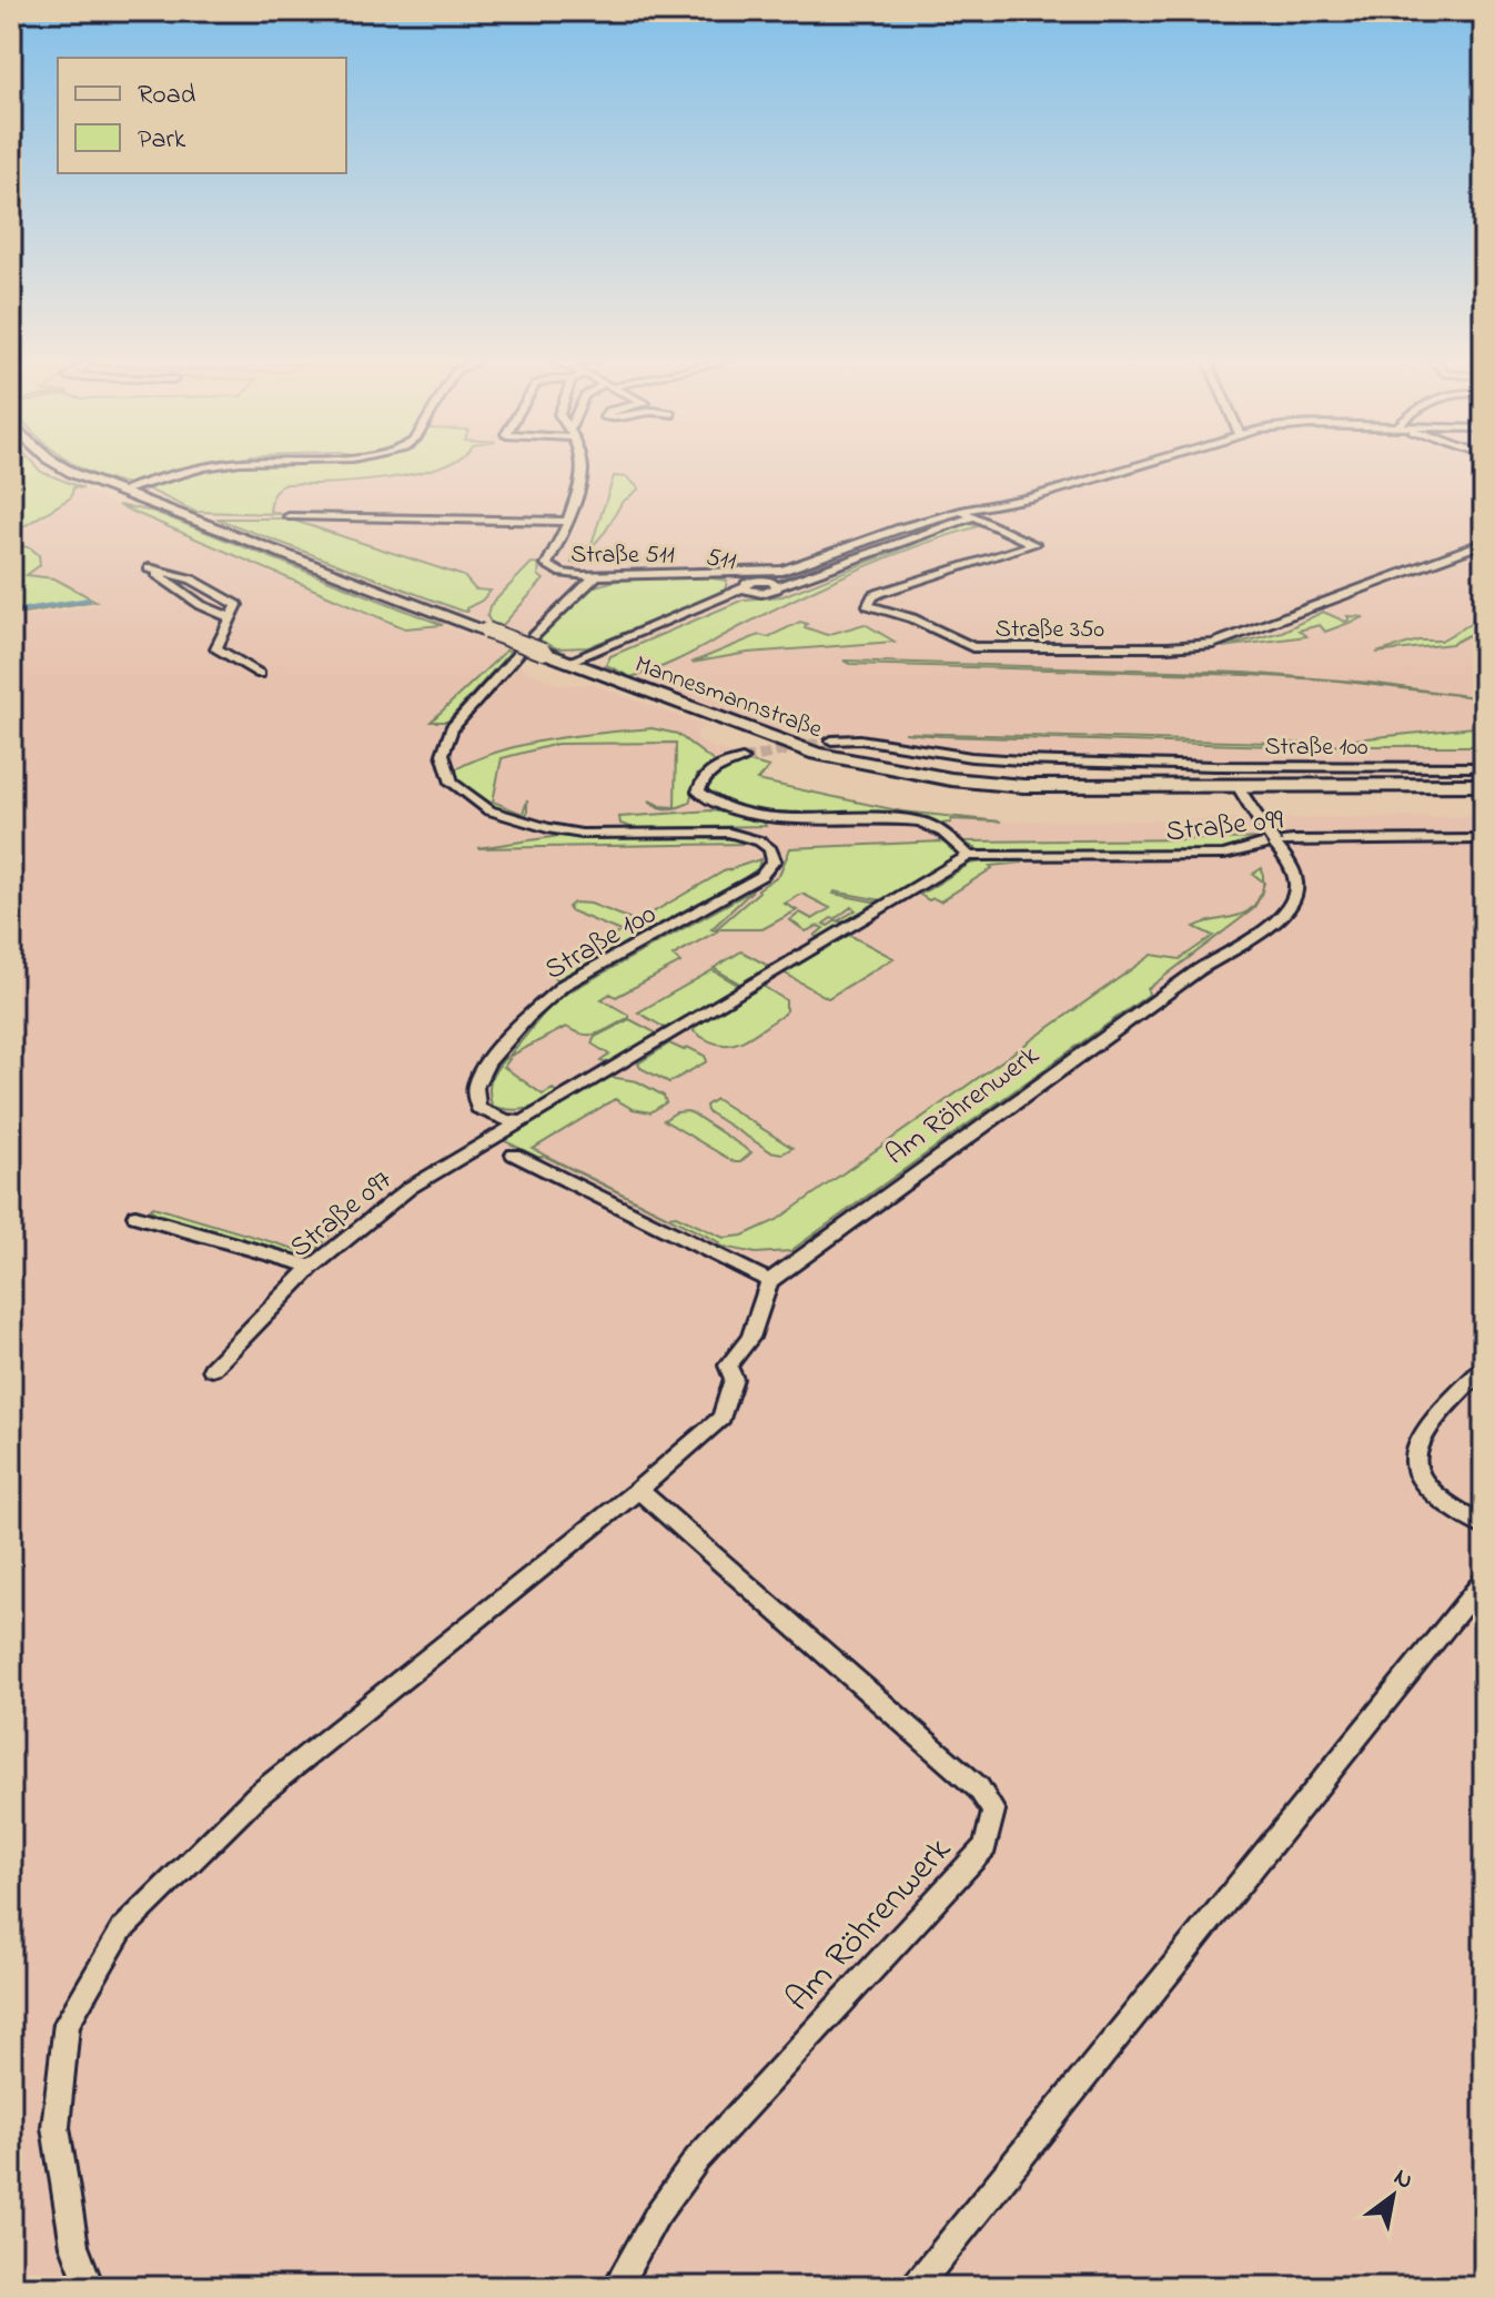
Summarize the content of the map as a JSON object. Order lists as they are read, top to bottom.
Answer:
{
  "streets": {
    "main road": ["Mannesmannstraße"],
    "street": [
      "Straße 511",
      "511",
      "Straße 350",
      "Straße 100",
      "Straße 099",
      "Am Röhrenwerk",
      "Straße 097"
    ]
  },
  "crossings": [
    ["Straße 511", "511"],
    ["Straße 511", "Straße 100"],
    ["Mannesmannstraße", "Am Röhrenwerk"],
    ["Straße 100", "Straße 097"]
  ],
  "legend": ["Road", "Park"],
  "north": "top right"
}
